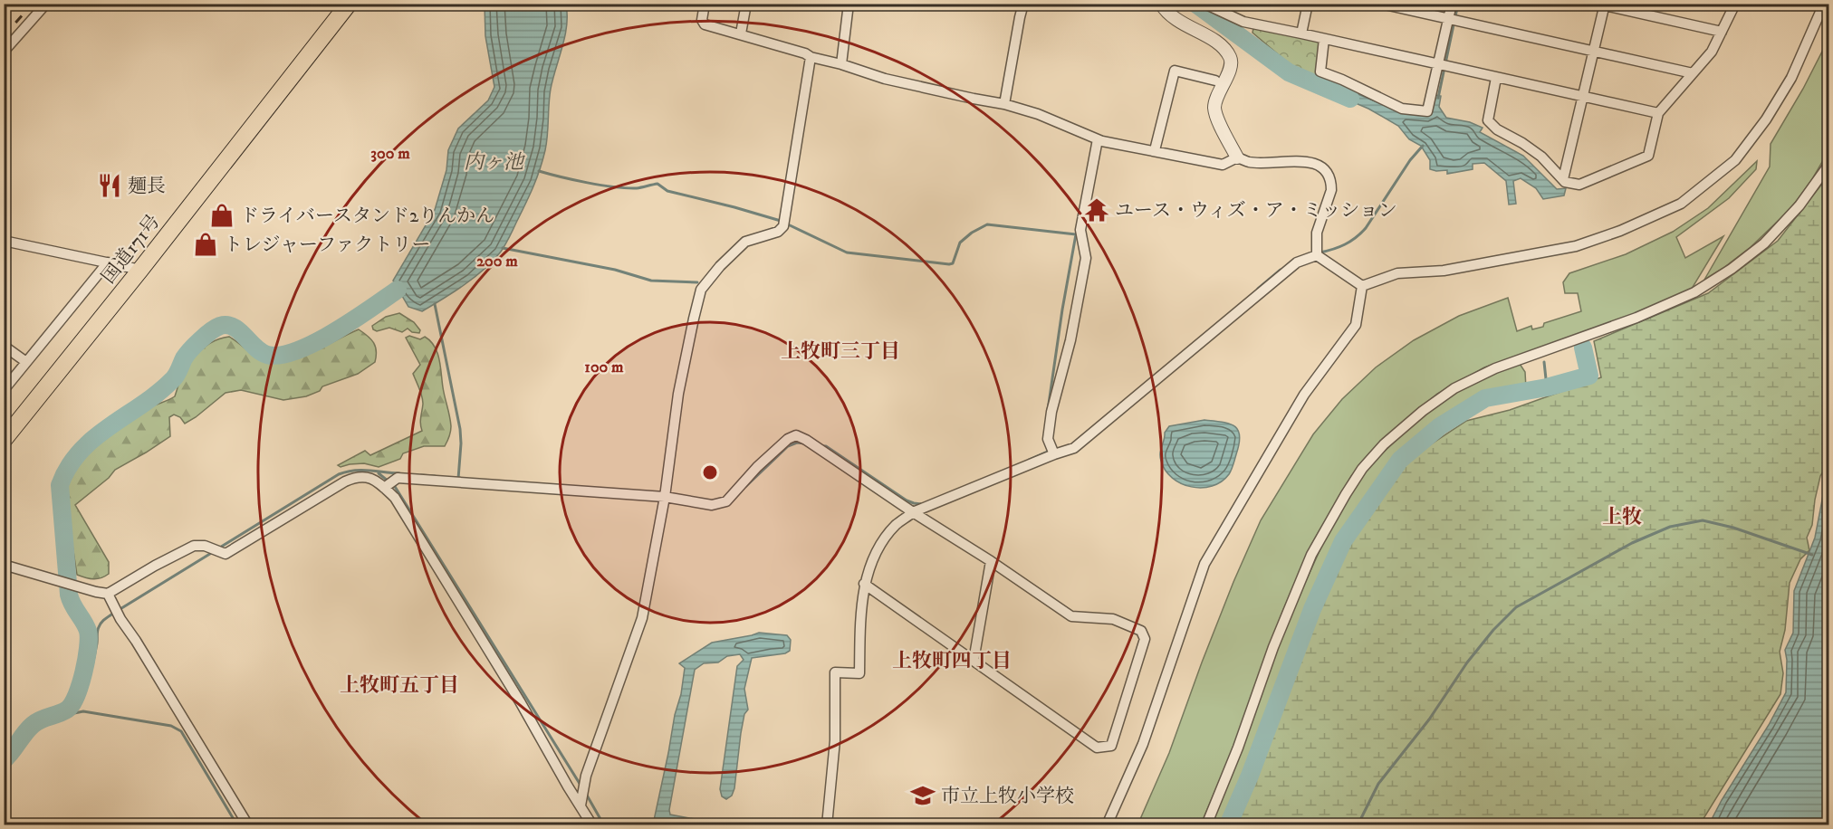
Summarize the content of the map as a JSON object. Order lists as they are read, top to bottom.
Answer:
{
  "streets": {
    "highway": ["国道171号"]
  },
  "districts": [
    "上牧町三丁目",
    "上牧",
    "上牧町四丁目",
    "上牧町五丁目"
  ],
  "water": ["内ヶ池"],
  "places": {
    "restaurant": ["麺長"],
    "temple": ["ユース・ウィズ・ア・ミッション"],
    "shop": ["ドライバースタンド2りんかん", "トレジャーファクトリー"],
    "school or university": ["市立上牧小学校"]
  },
  "rings": ["300 m", "200 m", "100 m"]
}
